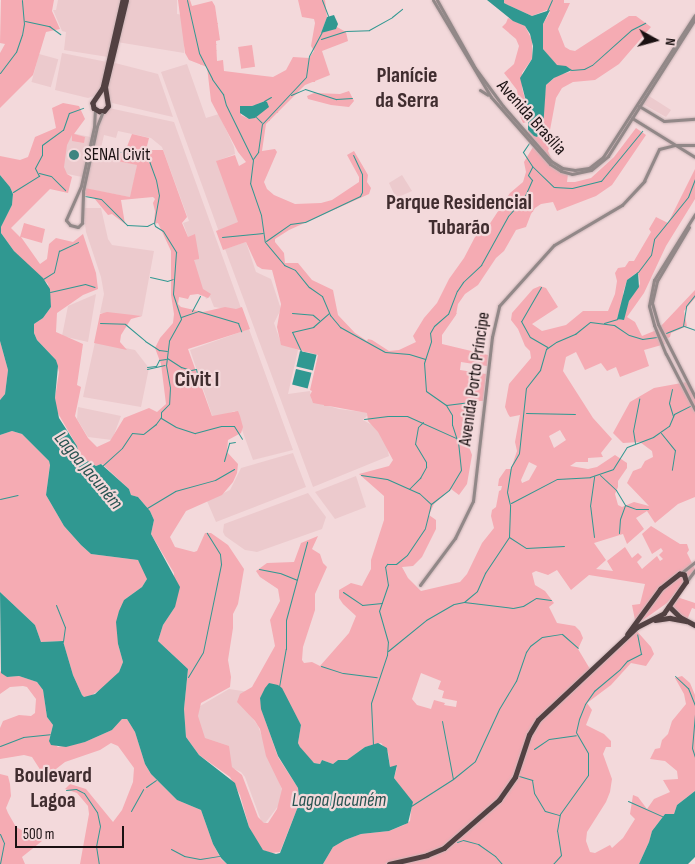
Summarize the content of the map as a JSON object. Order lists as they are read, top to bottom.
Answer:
{
  "streets": {
    "street": ["Avenida Brasília", "Avenida Porto Príncipe"]
  },
  "districts": [
    "Planície da Serra",
    "Parque Residencial Tubarão",
    "Civit I",
    "Boulevard Lagoa"
  ],
  "water": ["Lagoa Jacuném"],
  "places": ["SENAI Civit"],
  "scale_bar": "500 m",
  "north": "right"
}
